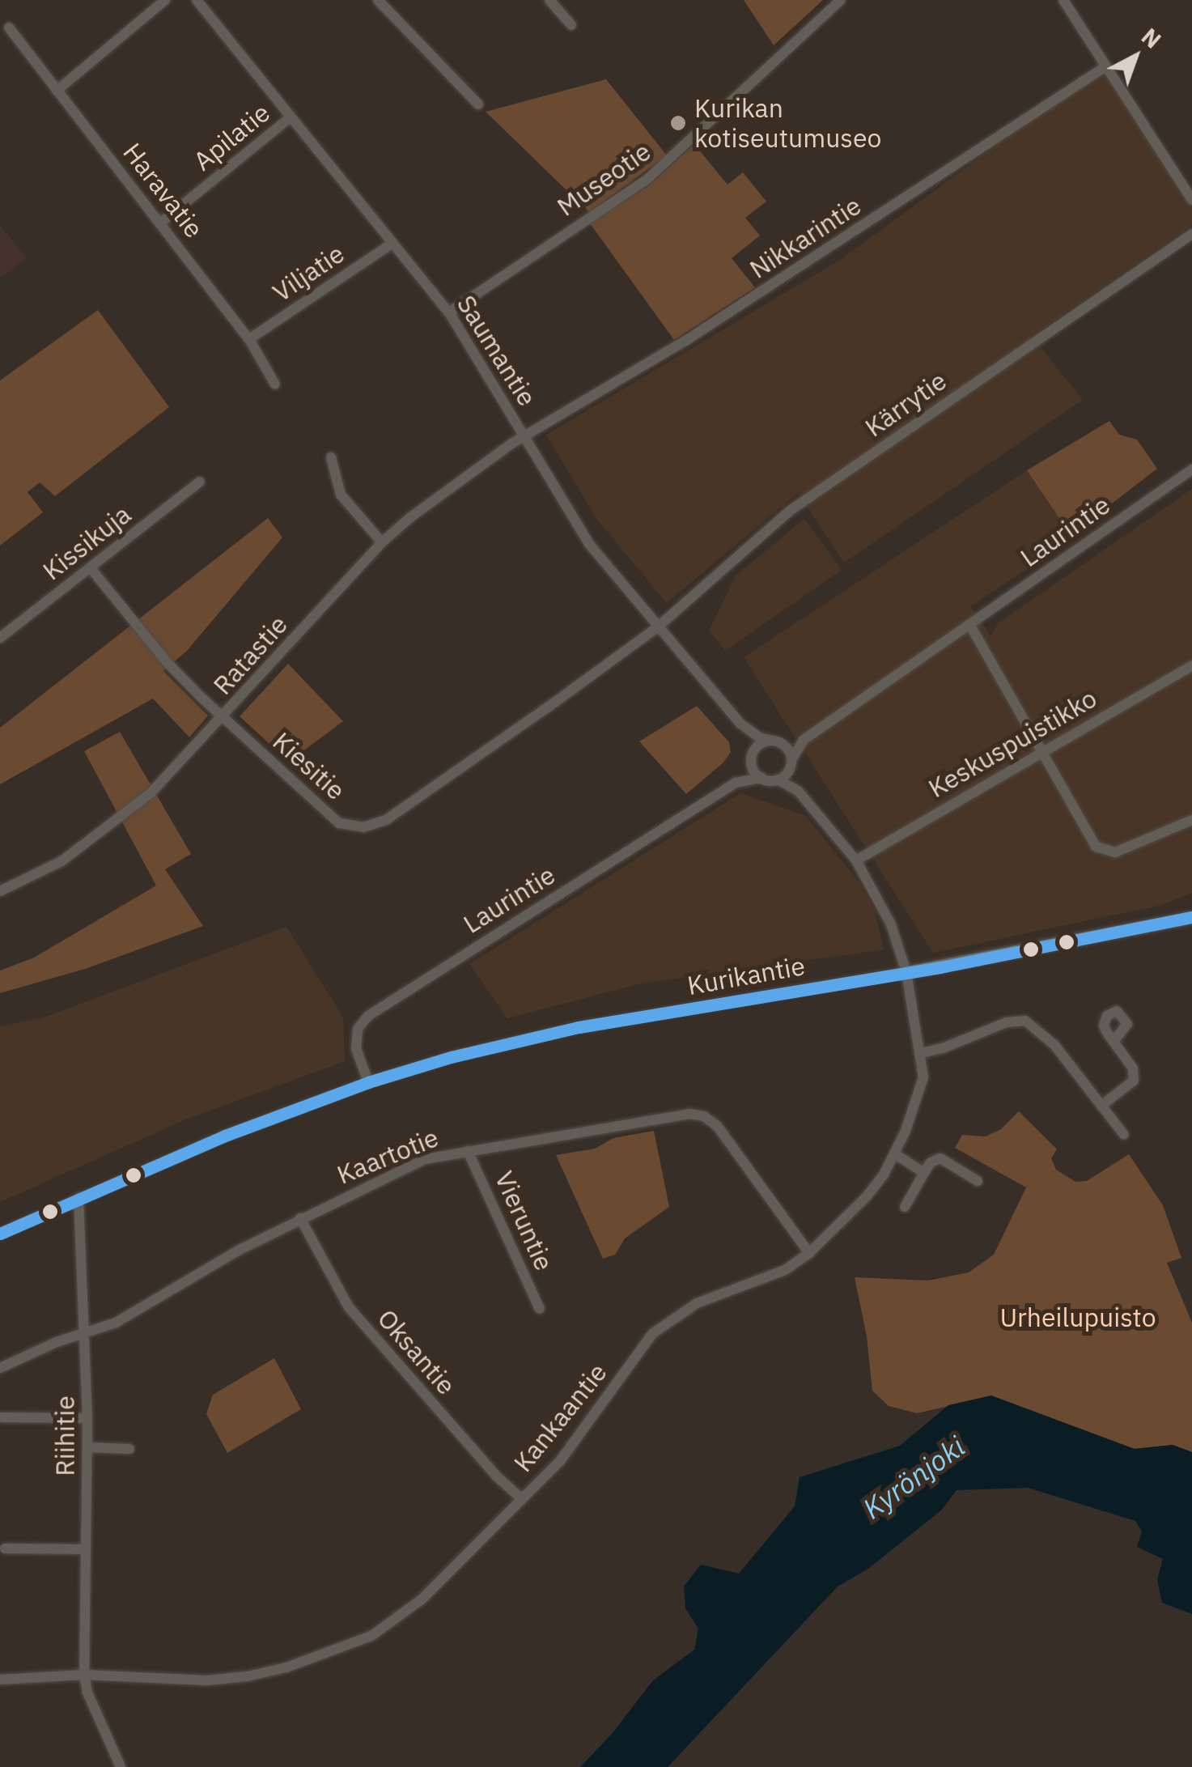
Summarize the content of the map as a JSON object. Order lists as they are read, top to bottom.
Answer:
{
  "streets": {
    "main road": ["Kurikantie"],
    "street": [
      "Apilatie",
      "Museotie",
      "Haravatie",
      "Nikkarintie",
      "Viljatie",
      "Saumantie",
      "Kärrytie",
      "Laurintie",
      "Kissikuja",
      "Ratastie",
      "Keskuspuistikko",
      "Kiesitie",
      "Kaartotie",
      "Vieruntie",
      "Oksantie",
      "Kankaantie",
      "Riihitie"
    ]
  },
  "crossings": [
    ["Apilatie", "Haravatie"],
    ["Apilatie", "Saumantie"],
    ["Museotie", "Saumantie"],
    ["Haravatie", "Viljatie"],
    ["Nikkarintie", "Saumantie"],
    ["Nikkarintie", "Ratastie"],
    ["Viljatie", "Saumantie"],
    ["Saumantie", "Kärrytie"],
    ["Saumantie", "Laurintie"],
    ["Saumantie", "Ratastie"],
    ["Saumantie", "Kiesitie"],
    ["Kärrytie", "Kiesitie"],
    ["Laurintie", "Kurikantie"],
    ["Kissikuja", "Kiesitie"],
    ["Ratastie", "Kiesitie"],
    ["Kurikantie", "Kankaantie"],
    ["Kurikantie", "Riihitie"],
    ["Kaartotie", "Vieruntie"],
    ["Kaartotie", "Oksantie"],
    ["Kaartotie", "Kankaantie"],
    ["Kaartotie", "Riihitie"],
    ["Oksantie", "Kankaantie"],
    ["Kankaantie", "Riihitie"]
  ],
  "water": ["Kyrönjoki"],
  "parks": ["Urheilupuisto"],
  "places": ["Kurikan kotiseutumuseo"],
  "north": "top right"
}
